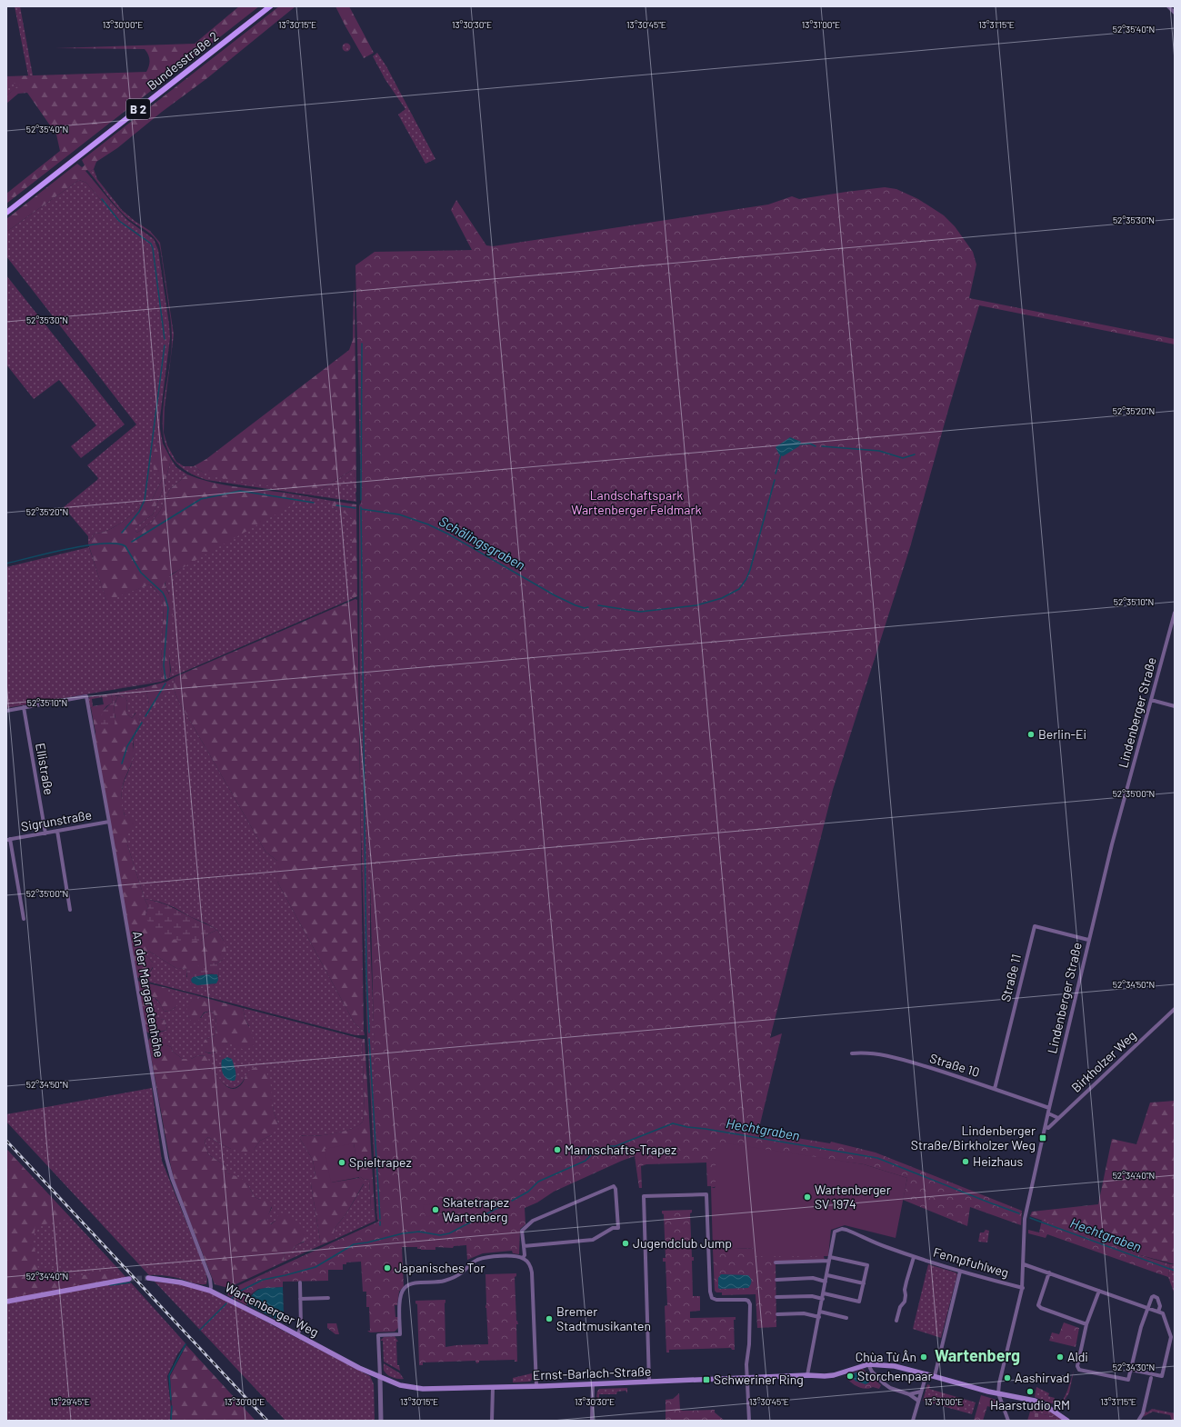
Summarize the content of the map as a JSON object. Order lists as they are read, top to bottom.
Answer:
{
  "streets": {
    "main road": [
      "Bundesstraße 2",
      "B 2",
      "Wartenberger Weg",
      "Ernst-Barlach-Straße"
    ],
    "street": [
      "Lindenberger Straße",
      "Ellistraße",
      "Sigrunstraße",
      "Straße 11",
      "An der Margaretenhöhe",
      "Birkholzer Weg",
      "Straße 10",
      "Fennpfuhlweg"
    ]
  },
  "crossings": [
    ["Lindenberger Straße", "Straße 11"],
    ["Lindenberger Straße", "Birkholzer Weg"],
    ["Lindenberger Straße", "Straße 10"],
    ["Lindenberger Straße", "Fennpfuhlweg"],
    ["Ellistraße", "Sigrunstraße"],
    ["Ellistraße", "An der Margaretenhöhe"],
    ["Sigrunstraße", "An der Margaretenhöhe"],
    ["Straße 11", "Straße 10"],
    ["An der Margaretenhöhe", "Wartenberger Weg"],
    ["Fennpfuhlweg", "Ernst-Barlach-Straße"],
    ["Wartenberger Weg", "Ernst-Barlach-Straße"]
  ],
  "districts": ["Wartenberg"],
  "water": ["Schälingsgraben", "Hechtgraben"],
  "parks": ["Landschaftspark Wartenberger Feldmark"],
  "places": {
    "other": [
      "Berlin-Ei",
      "Mannschafts-Trapez",
      "Heizhaus",
      "Spieltrapez",
      "Wartenberger SV 1974",
      "Skatetrapez Wartenberg",
      "Jugendclub Jump",
      "Japanisches Tor",
      "Bremer Stadtmusikanten",
      "Chùa Từ Ân",
      "Aldi",
      "Storchenpaar",
      "Aashirvad",
      "Haarstudio RM"
    ],
    "transit": ["Lindenberger Straße/Birkholzer Weg", "Schweriner Ring"]
  },
  "coordinates": [
    "13°30'00\"E",
    "13°30'15\"E",
    "13°30'30\"E",
    "13°30'45\"E",
    "13°31'00\"E",
    "13°31'15\"E",
    "52°35'40\"N",
    "52°35'30\"N",
    "52°35'20\"N",
    "52°35'10\"N",
    "52°35'00\"N",
    "52°34'50\"N",
    "52°34'40\"N",
    "52°34'30\"N",
    "13°29'45\"E"
  ]
}
